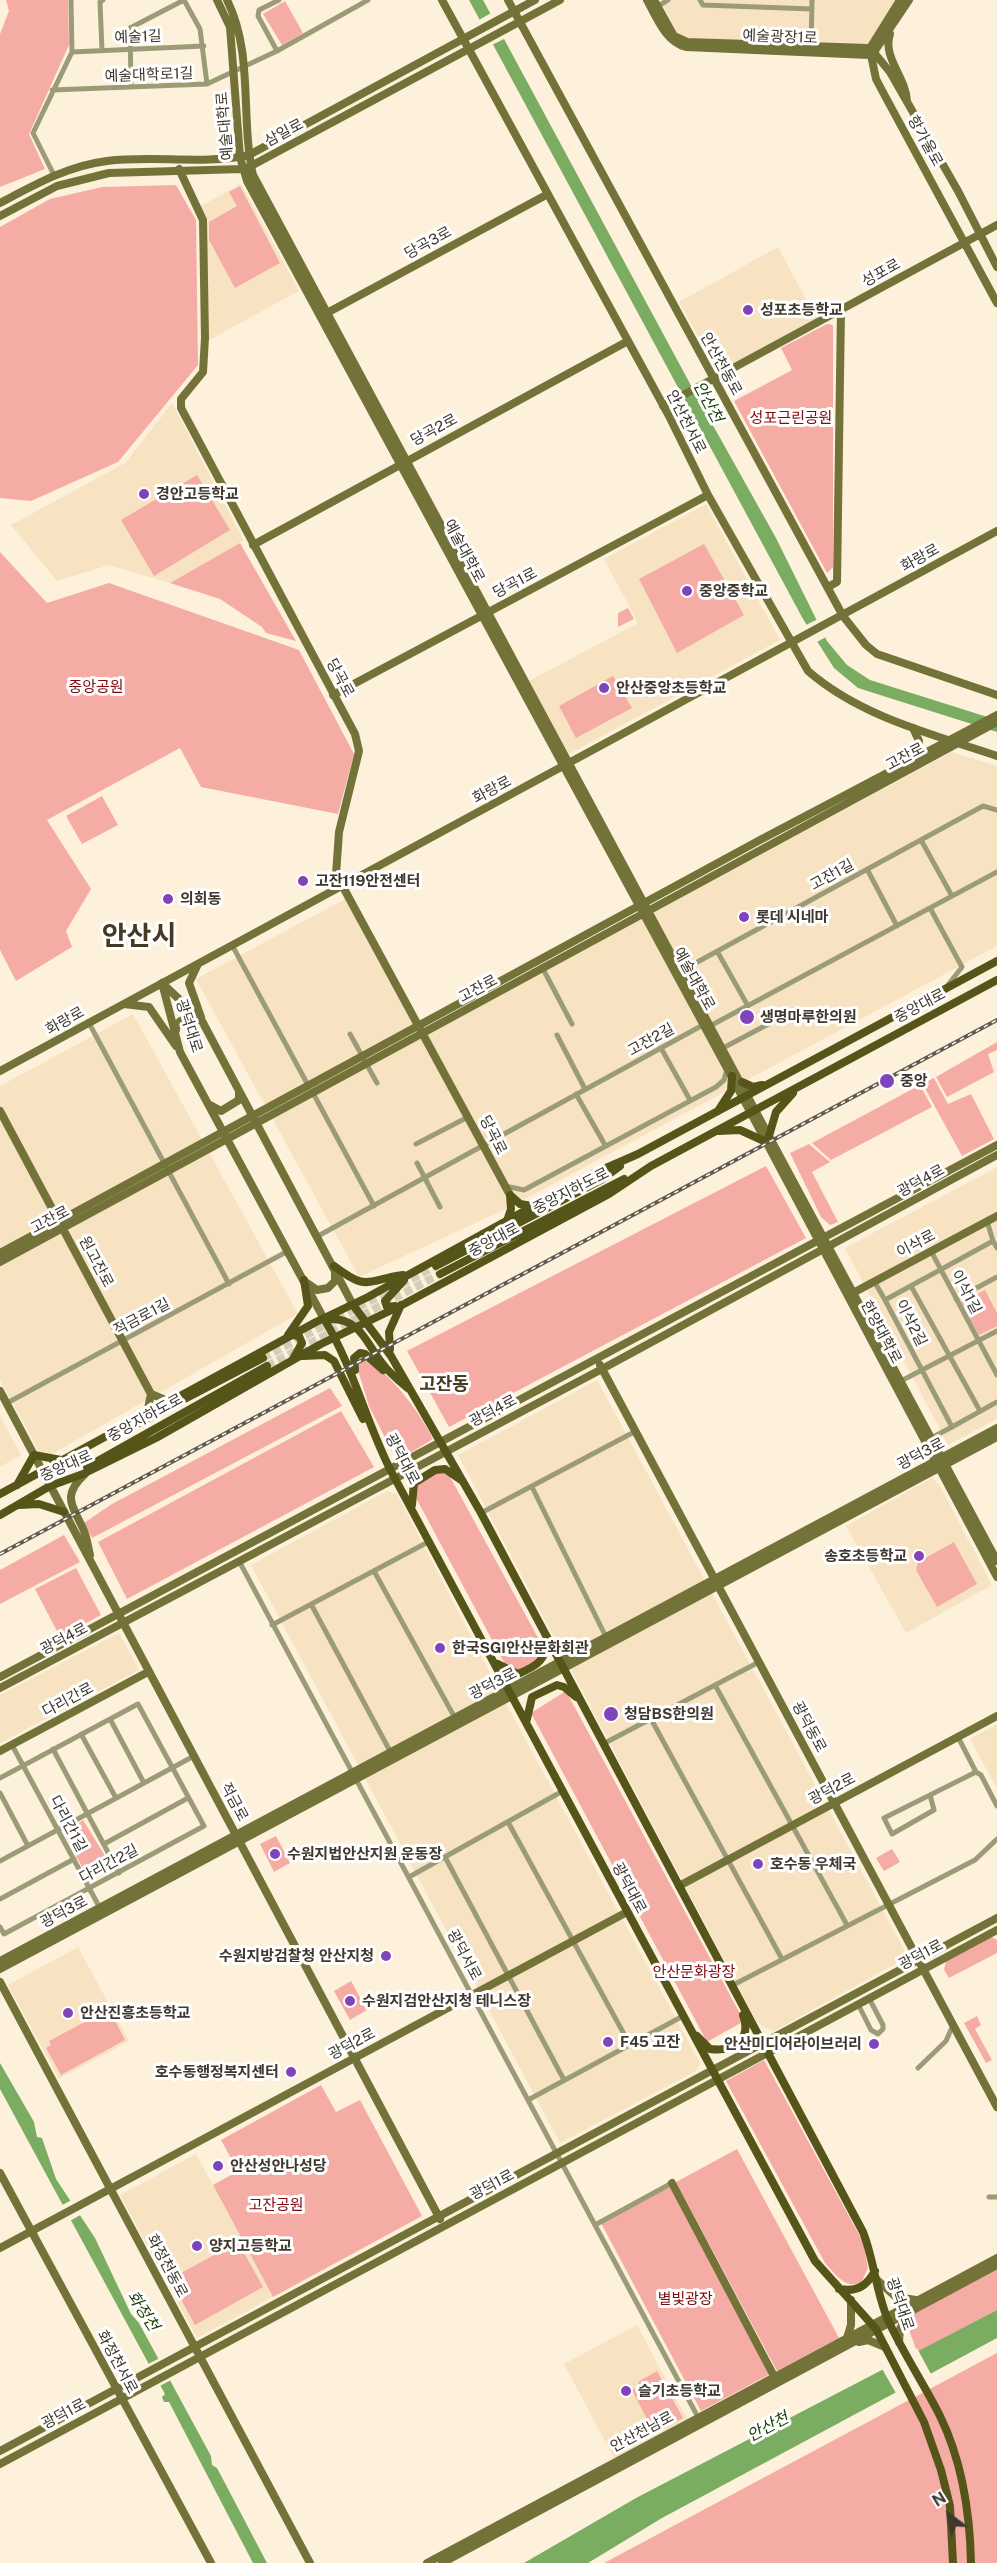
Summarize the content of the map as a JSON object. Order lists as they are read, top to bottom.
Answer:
{
  "streets": {
    "main road": ["중앙대로", "광덕대로", "중앙지하도로"],
    "street": [
      "예술1길",
      "예술광장1로",
      "예술대학로1길",
      "예술대학로",
      "삼일로",
      "항가울로",
      "당곡3로",
      "성포로",
      "안산천동로",
      "안산천서로",
      "당곡2로",
      "화랑로",
      "당곡1로",
      "당곡로",
      "고잔로",
      "고잔1길",
      "고잔2길",
      "광덕4로",
      "이삭로",
      "원고잔로",
      "이삭1길",
      "적금로1길",
      "이삭2길",
      "한양대학로",
      "광덕3로",
      "다리간로",
      "광덕동로",
      "광덕2로",
      "적금로",
      "다리간1길",
      "다리간2길",
      "광덕서로",
      "광덕1로",
      "화정천동로",
      "화정천서로",
      "안산천남로"
    ]
  },
  "crossings": [
    ["예술광장1로", "항가울로"],
    ["예술대학로1길", "예술대학로"],
    ["예술대학로", "삼일로"],
    ["예술대학로", "당곡3로"],
    ["예술대학로", "당곡2로"],
    ["예술대학로", "화랑로"],
    ["예술대학로", "당곡1로"],
    ["예술대학로", "고잔로"],
    ["예술대학로", "고잔1길"],
    ["예술대학로", "중앙대로"],
    ["예술대학로", "고잔2길"],
    ["예술대학로", "한양대학로"],
    ["삼일로", "안산천동로"],
    ["삼일로", "안산천서로"],
    ["삼일로", "당곡로"],
    ["항가울로", "성포로"],
    ["당곡3로", "안산천서로"],
    ["성포로", "안산천동로"],
    ["성포로", "안산천서로"],
    ["안산천동로", "화랑로"],
    ["안산천서로", "당곡2로"],
    ["안산천서로", "화랑로"],
    ["안산천서로", "당곡1로"],
    ["안산천서로", "고잔로"],
    ["당곡2로", "당곡로"],
    ["화랑로", "당곡로"],
    ["화랑로", "광덕대로"],
    ["당곡1로", "당곡로"],
    ["당곡로", "고잔로"],
    ["당곡로", "고잔2길"],
    ["고잔로", "광덕대로"],
    ["고잔로", "원고잔로"],
    ["중앙대로", "광덕대로"],
    ["중앙대로", "중앙지하도로"],
    ["중앙대로", "한양대학로"],
    ["중앙대로", "적금로"],
    ["광덕대로", "고잔2길"],
    ["광덕대로", "광덕4로"],
    ["광덕대로", "적금로1길"],
    ["광덕대로", "광덕3로"],
    ["광덕대로", "광덕2로"],
    ["광덕대로", "광덕1로"],
    ["광덕대로", "안산천남로"],
    ["광덕4로", "한양대학로"],
    ["광덕4로", "광덕동로"],
    ["광덕4로", "적금로"],
    ["광덕4로", "광덕서로"],
    ["이삭로", "이삭1길"],
    ["이삭로", "한양대학로"],
    ["원고잔로", "적금로1길"],
    ["이삭1길", "이삭2길"],
    ["적금로1길", "적금로"],
    ["한양대학로", "광덕3로"],
    ["광덕3로", "광덕동로"],
    ["광덕3로", "적금로"],
    ["광덕3로", "다리간1길"],
    ["광덕3로", "광덕서로"],
    ["다리간로", "적금로"],
    ["다리간로", "다리간1길"],
    ["광덕동로", "광덕2로"],
    ["광덕동로", "광덕1로"],
    ["광덕2로", "적금로"],
    ["광덕2로", "광덕서로"],
    ["광덕2로", "화정천동로"],
    ["광덕2로", "화정천서로"],
    ["적금로", "광덕1로"],
    ["다리간1길", "다리간2길"],
    ["광덕서로", "광덕1로"],
    ["광덕서로", "안산천남로"],
    ["광덕1로", "화정천동로"],
    ["광덕1로", "화정천서로"]
  ],
  "districts": ["안산시", "고잔동"],
  "water": ["안산천", "화정천"],
  "parks": [
    "성포근린공원",
    "중앙공원",
    "안산문화광장",
    "고잔공원",
    "별빛광장"
  ],
  "places": [
    "성포초등학교",
    "경안고등학교",
    "중앙중학교",
    "안산중앙초등학교",
    "고잔119안전센터",
    "의회동",
    "롯데 시네마",
    "생명마루한의원",
    "중앙",
    "송호초등학교",
    "한국SGI안산문화회관",
    "청담BS한의원",
    "수원지법안산지원 운동장",
    "호수동 우체국",
    "수원지방검찰청 안산지청",
    "수원지검안산지청 테니스장",
    "안산진흥초등학교",
    "F45 고잔",
    "안산미디어라이브러리",
    "호수동행정복지센터",
    "안산성안나성당",
    "양지고등학교",
    "슬기초등학교"
  ],
  "north": "top left"
}
